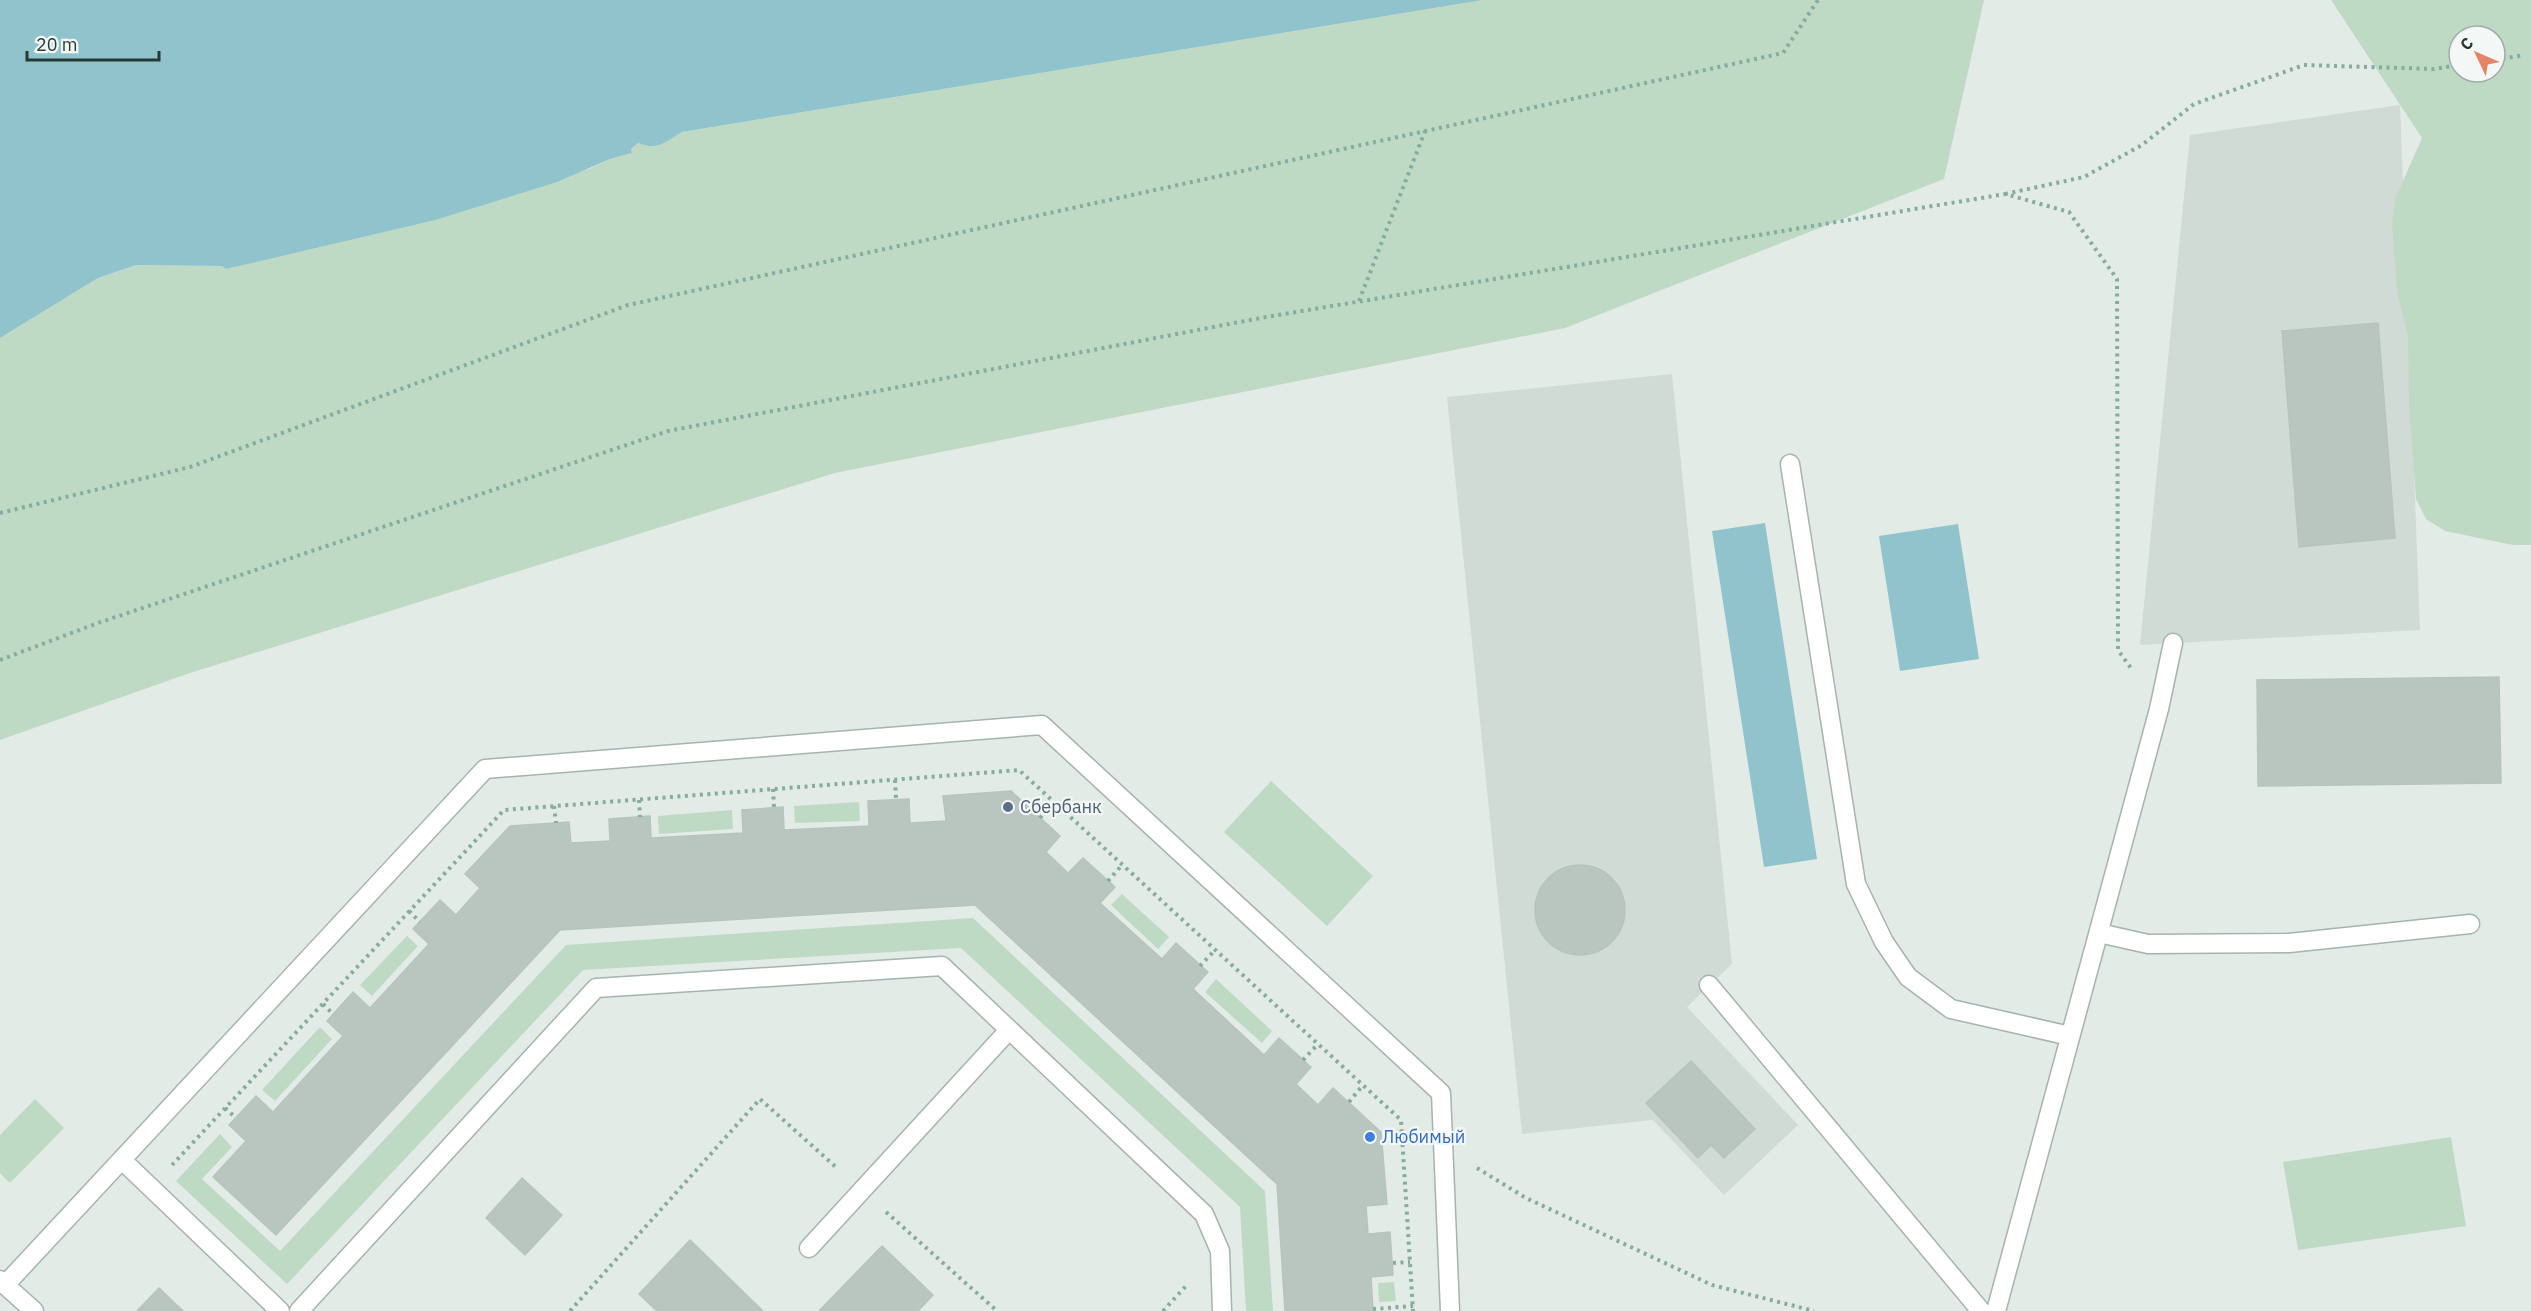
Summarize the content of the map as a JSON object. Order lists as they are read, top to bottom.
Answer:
{
  "places": ["Сбербанк", "Любимый"],
  "scale_bar": "20 m",
  "north": "top left"
}
